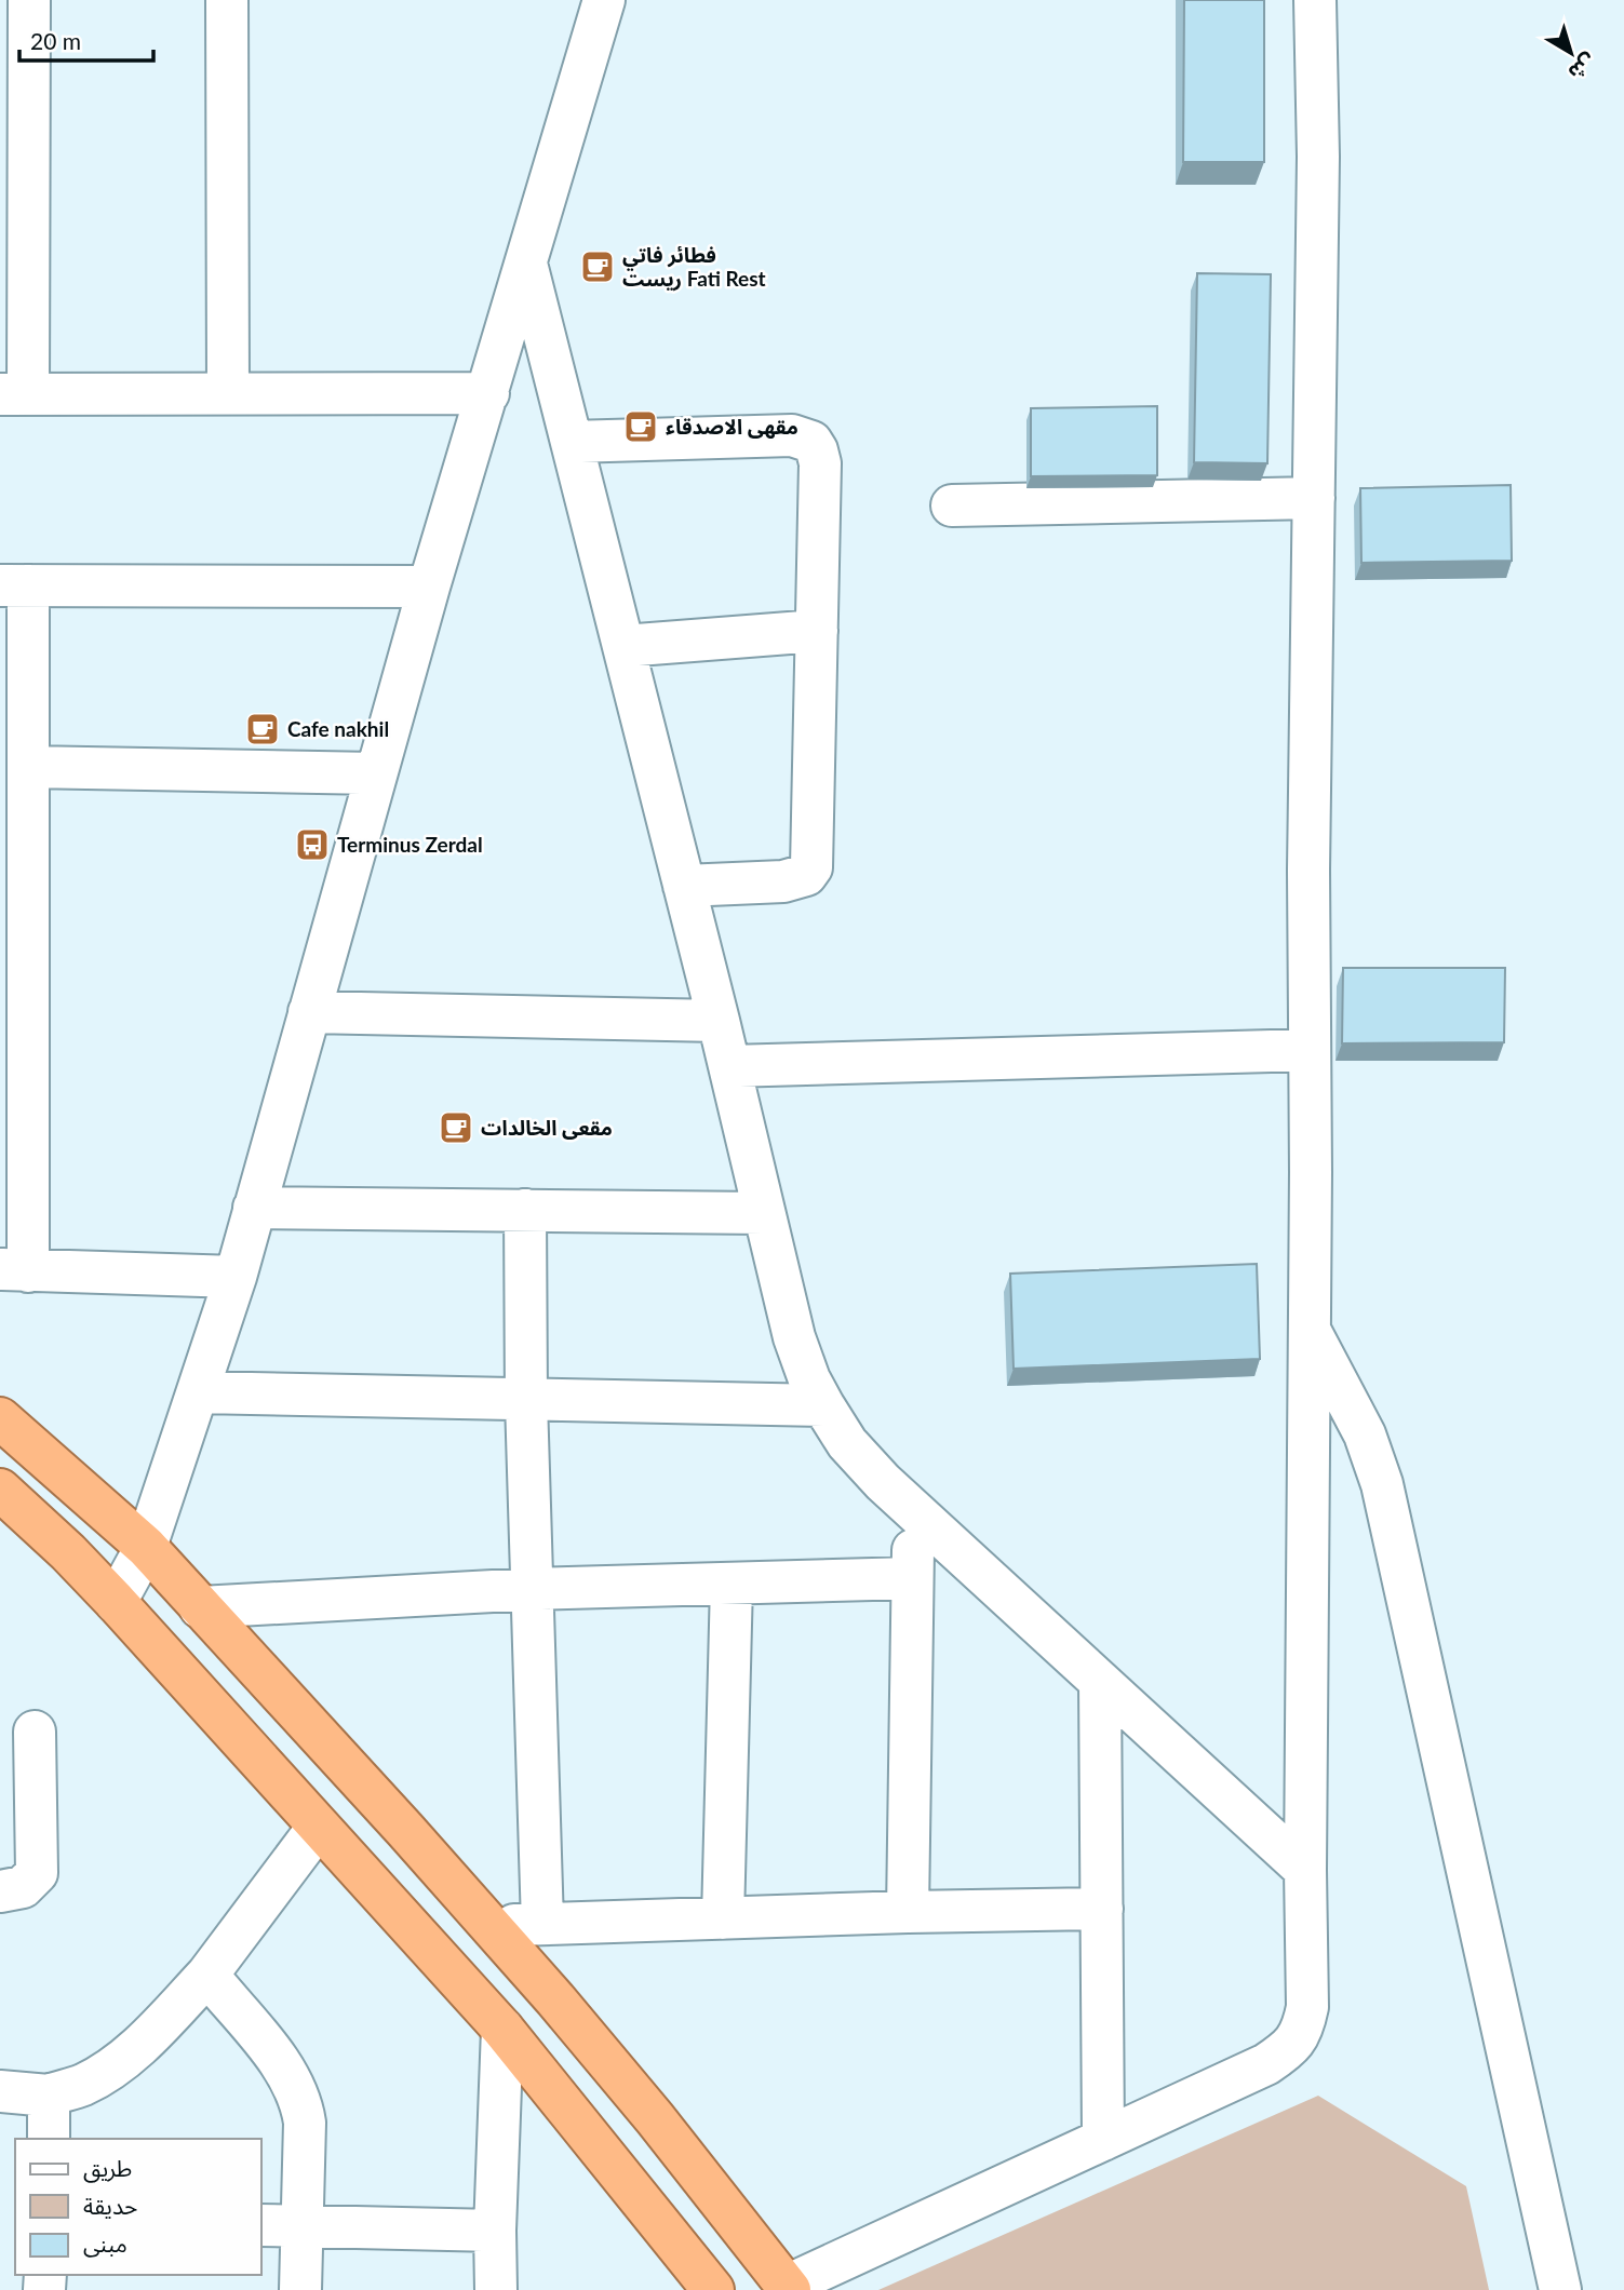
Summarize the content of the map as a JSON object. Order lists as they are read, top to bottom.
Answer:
{
  "places": {
    "cafe": [
      "فطائر فاتي ريست Fati Rest",
      "مقهى الاصدقاء",
      "Cafe nakhil",
      "مقعى الخالدات"
    ],
    "bus stop": ["Terminus Zerdal"]
  },
  "legend": ["طريق", "حديقة", "مبنى"],
  "scale_bar": "20 m",
  "north": "bottom right"
}
